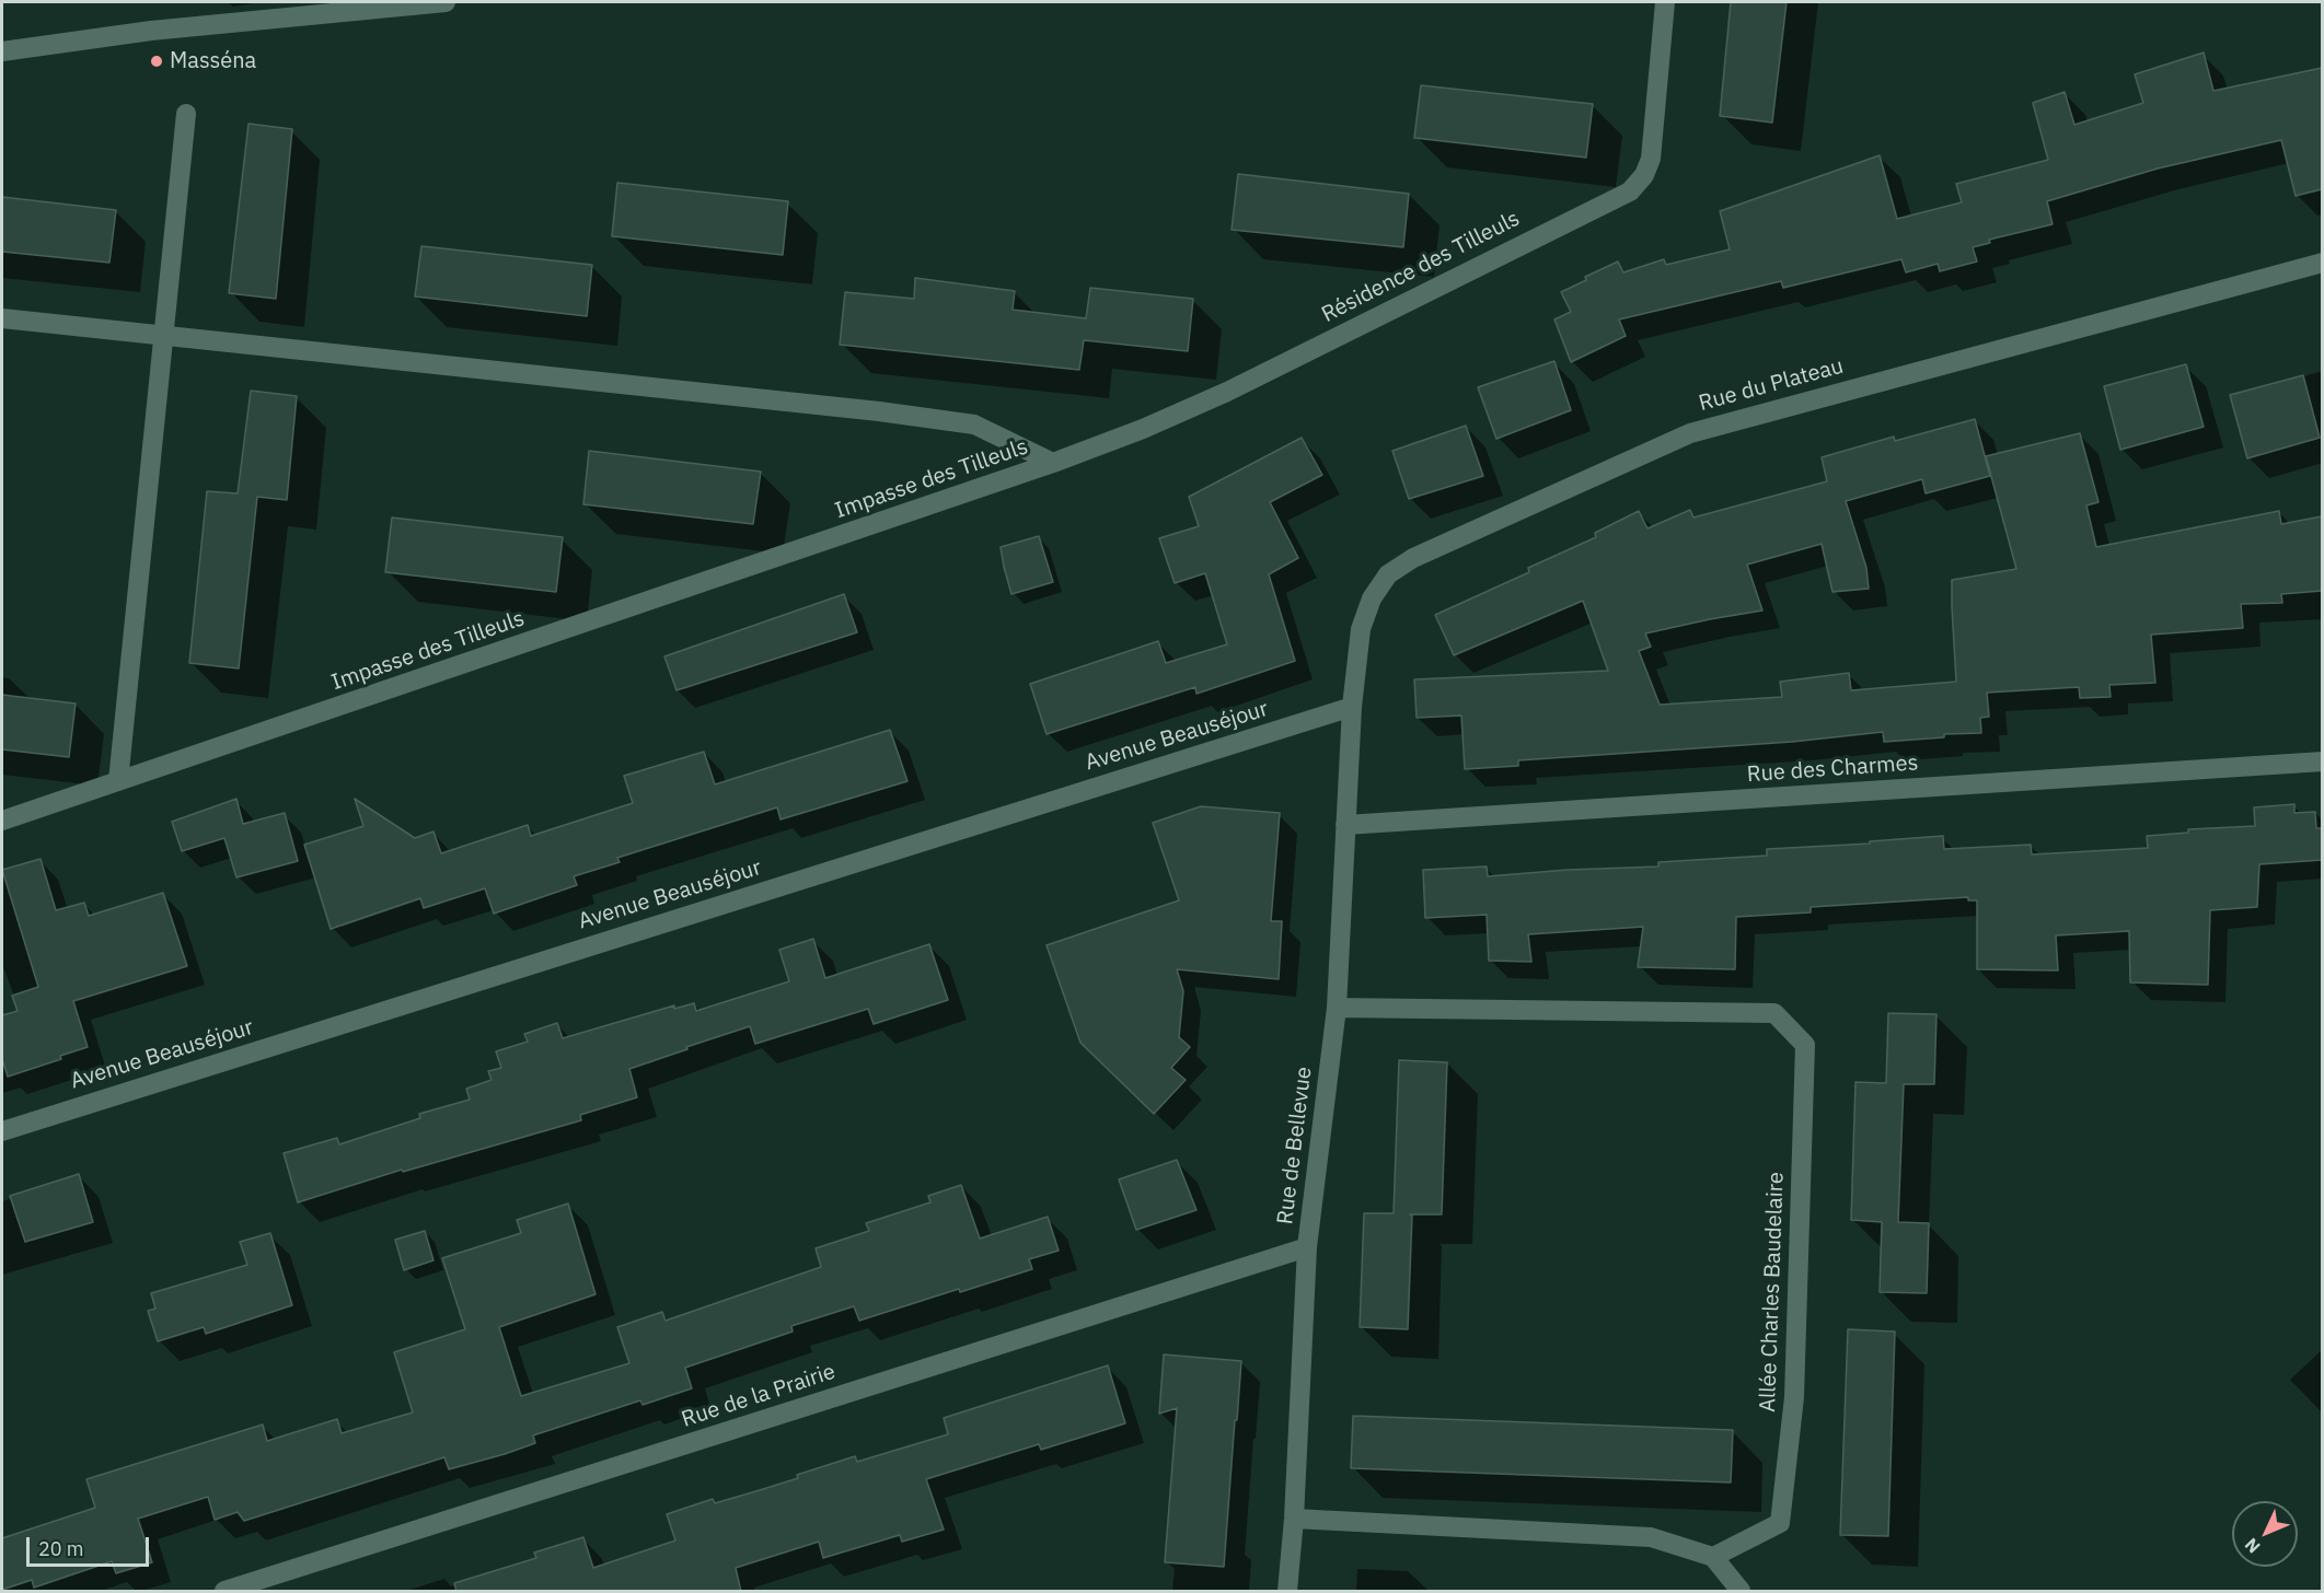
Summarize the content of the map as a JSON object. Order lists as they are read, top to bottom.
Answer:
{
  "streets": {
    "street": [
      "Résidence des Tilleuls",
      "Rue du Plateau",
      "Impasse des Tilleuls",
      "Avenue Beauséjour",
      "Rue des Charmes",
      "Rue de Bellevue",
      "Allée Charles Baudelaire",
      "Rue de la Prairie"
    ]
  },
  "crossings": [
    ["Résidence des Tilleuls", "Impasse des Tilleuls"],
    ["Rue du Plateau", "Avenue Beauséjour"],
    ["Rue du Plateau", "Rue de Bellevue"],
    ["Avenue Beauséjour", "Rue de Bellevue"],
    ["Rue des Charmes", "Rue de Bellevue"],
    ["Rue de Bellevue", "Allée Charles Baudelaire"],
    ["Rue de Bellevue", "Rue de la Prairie"]
  ],
  "places": ["Masséna"],
  "scale_bar": "20 m",
  "north": "bottom left"
}
